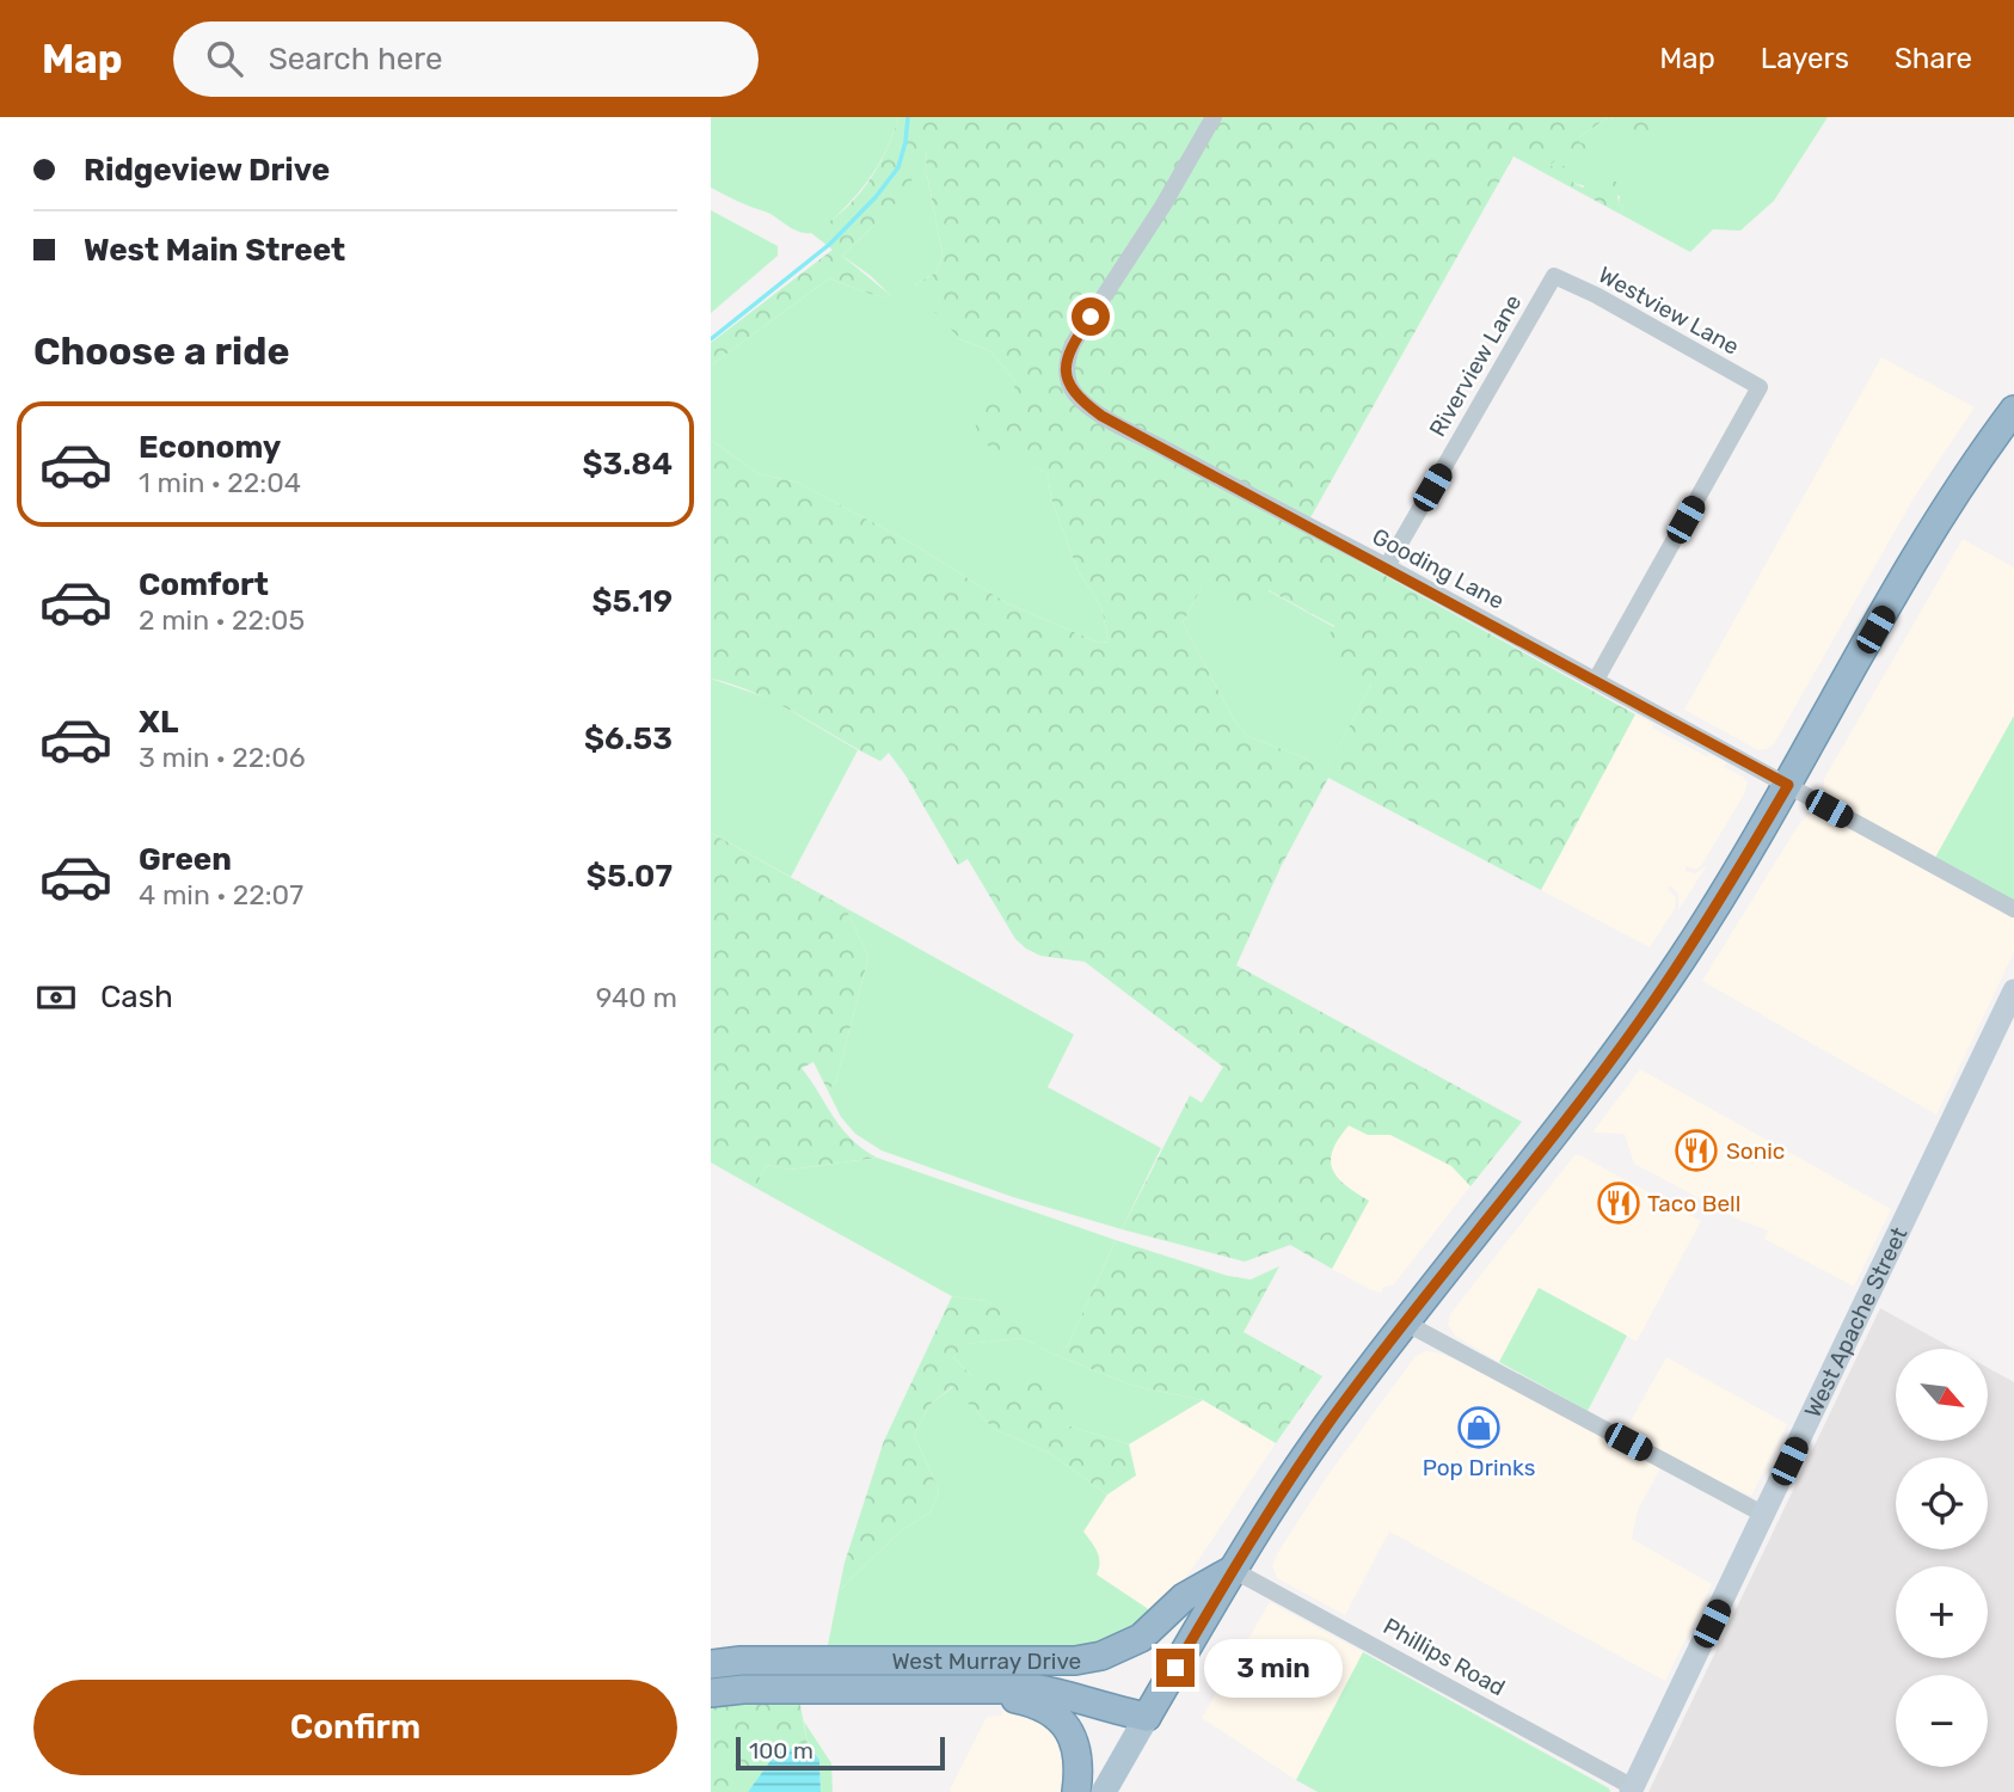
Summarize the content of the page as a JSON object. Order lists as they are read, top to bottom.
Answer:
{
  "streets": {
    "highway": ["West Murray Drive"],
    "main road": ["West Apache Street"],
    "street": [
      "Westview Lane",
      "Riverview Lane",
      "Gooding Lane",
      "Phillips Road"
    ]
  },
  "crossings": [
    ["Westview Lane", "Riverview Lane"],
    ["Westview Lane", "Gooding Lane"],
    ["Riverview Lane", "Gooding Lane"],
    ["West Apache Street", "Phillips Road"],
    ["Phillips Road", "West Murray Drive"]
  ],
  "places": {
    "restaurant": ["Sonic", "Taco Bell"],
    "shop": ["Pop Drinks"]
  },
  "scale_bar": "100 m",
  "north": "bottom right",
  "page": {
    "header": "Map",
    "search": "Search here",
    "nav": ["Map", "Layers", "Share"],
    "banner": ["Ridgeview Drive", "West Main Street"],
    "heading": "Choose a ride",
    "list": [
      {
        "name": "Economy",
        "note": "1 min · 22:04",
        "value": "$3.84"
      },
      {
        "name": "Comfort",
        "note": "2 min · 22:05",
        "value": "$5.19"
      },
      {
        "name": "XL",
        "note": "3 min · 22:06",
        "value": "$6.53"
      },
      {
        "name": "Green",
        "note": "4 min · 22:07",
        "value": "$5.07"
      }
    ],
    "pay": ["Cash", "940 m"],
    "map_buttons": ["+", "−"],
    "bubble": "3 min",
    "buttons": "Confirm",
    "scale": "100 m"
  }
}
